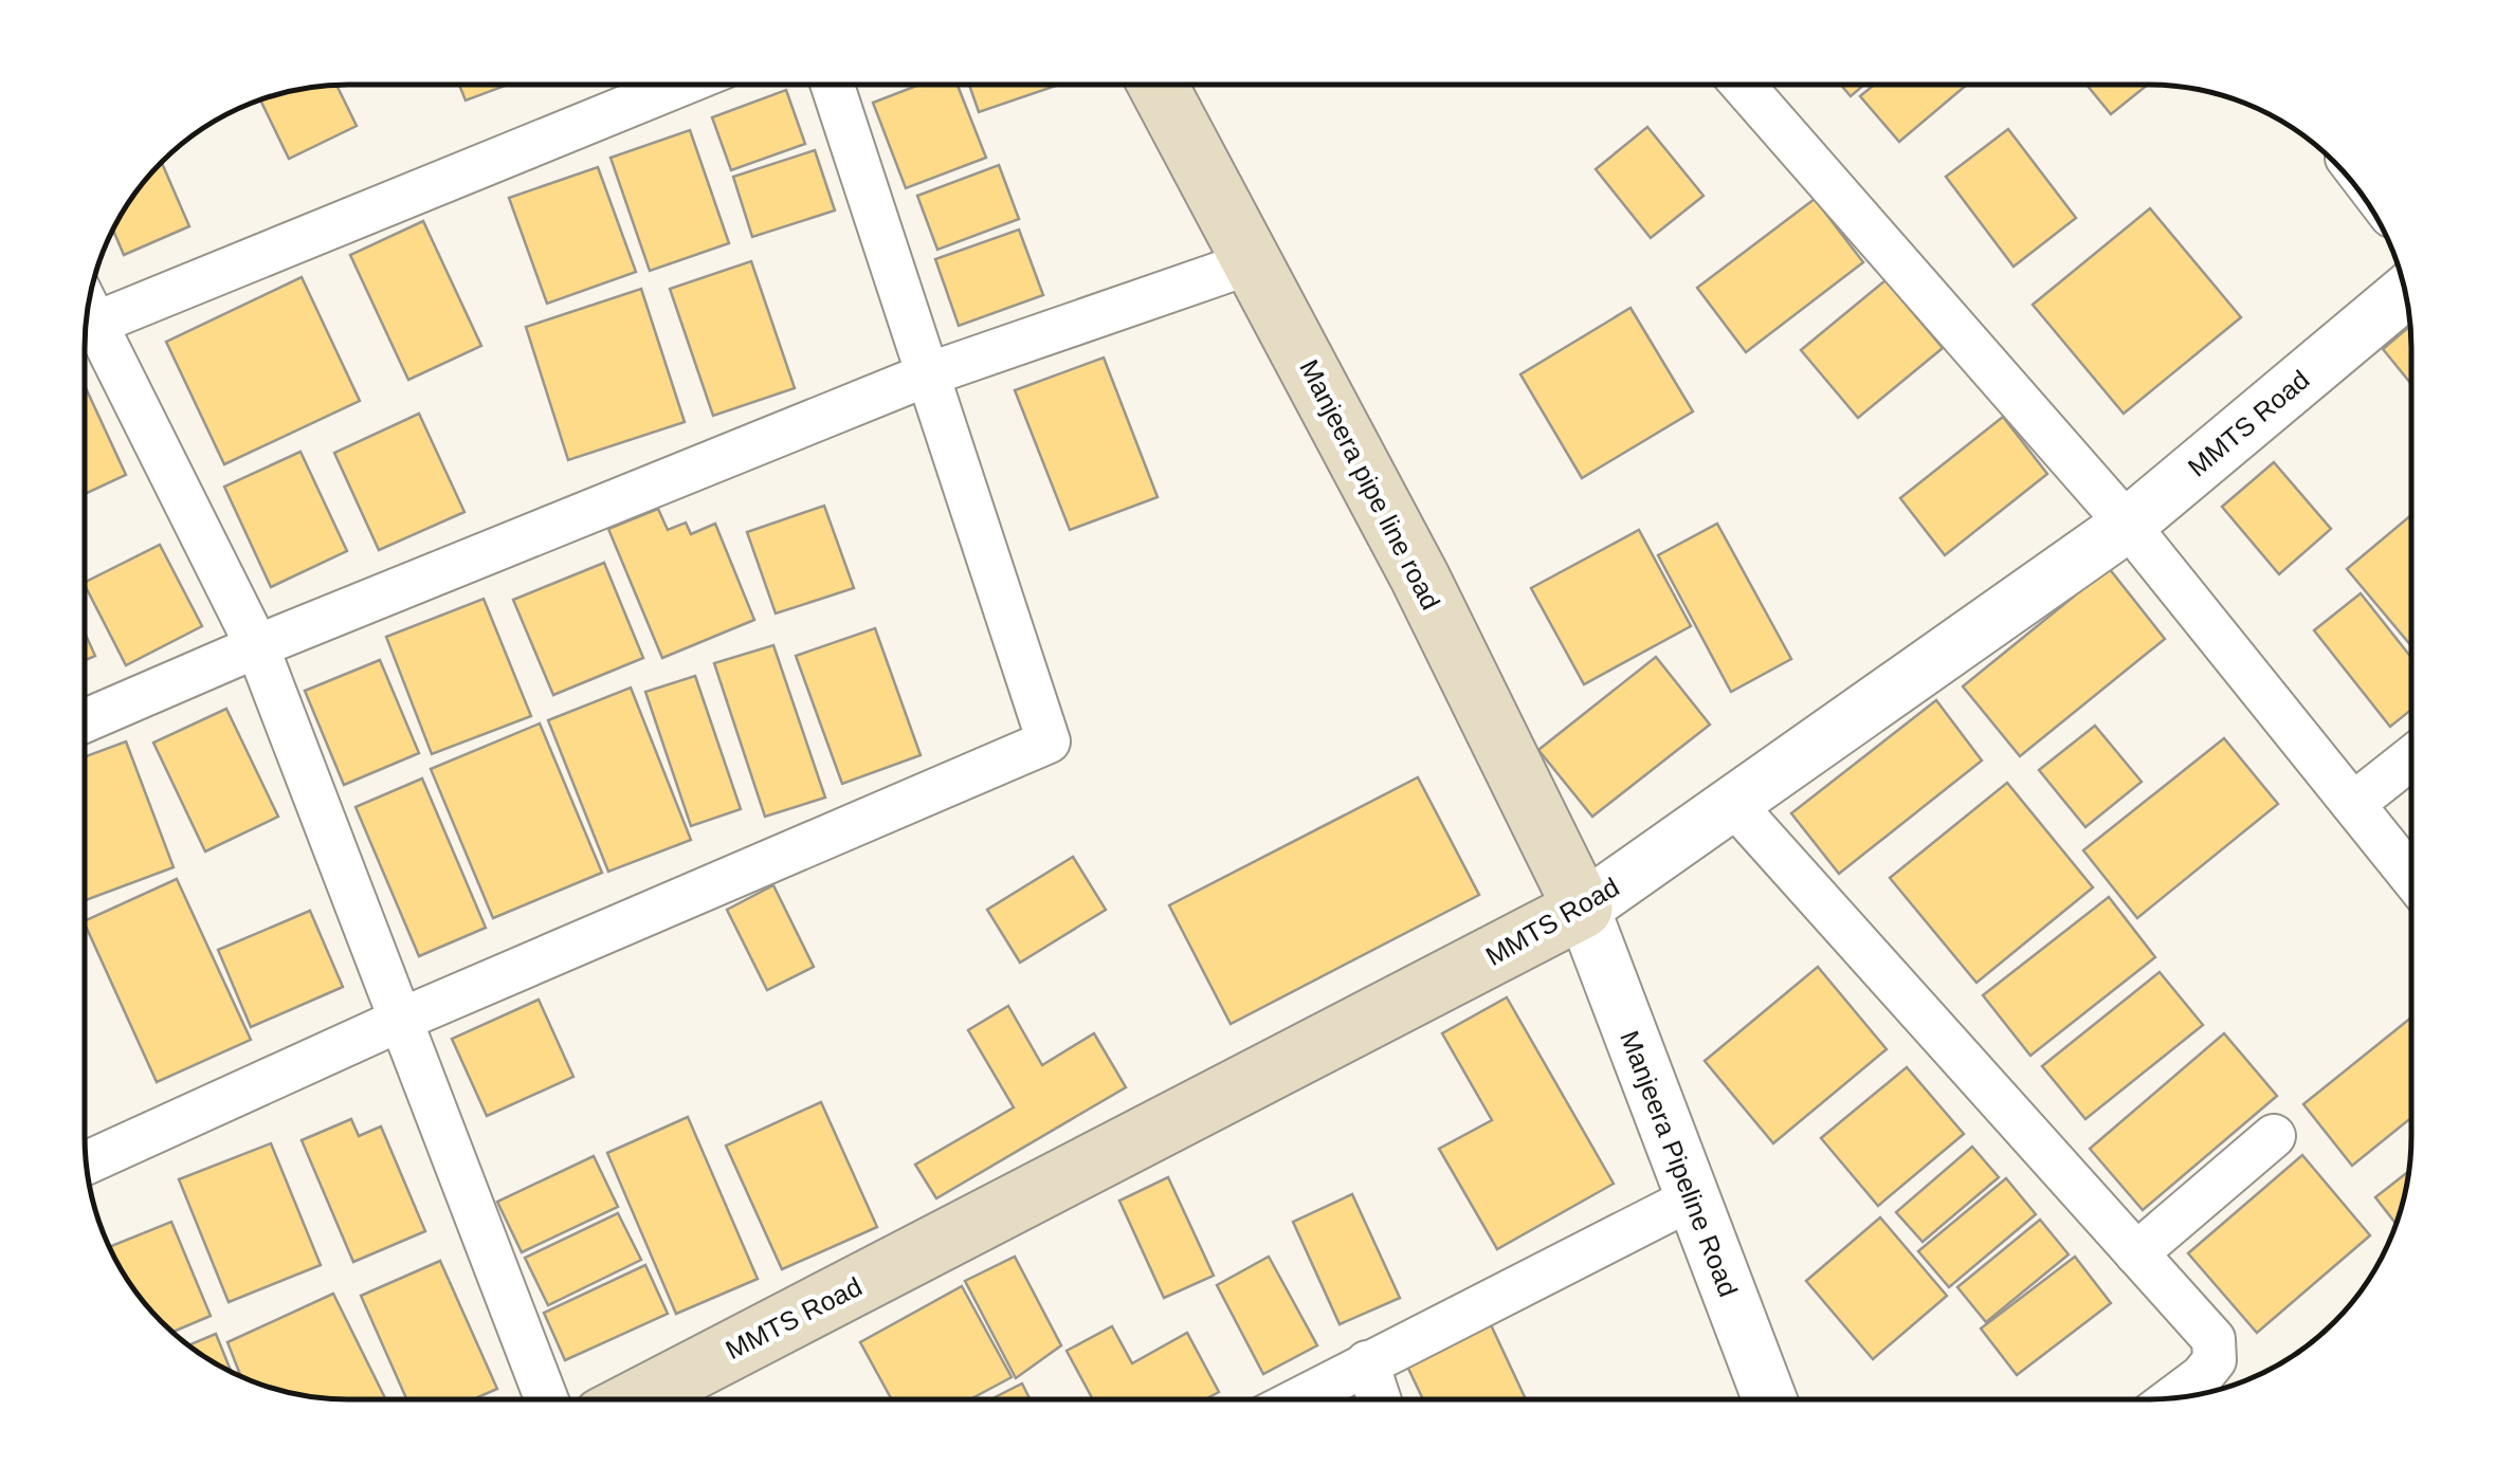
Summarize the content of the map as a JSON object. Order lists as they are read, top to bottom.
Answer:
{
  "streets": {
    "main road": ["MMTS Road", "Manjeera pipe line road"],
    "street": ["Manjeera Pipeline Road"]
  },
  "crossings": [
    ["MMTS Road", "Manjeera pipe line road"],
    ["MMTS Road", "Manjeera Pipeline Road"],
    ["Manjeera pipe line road", "Manjeera Pipeline Road"]
  ]
}
